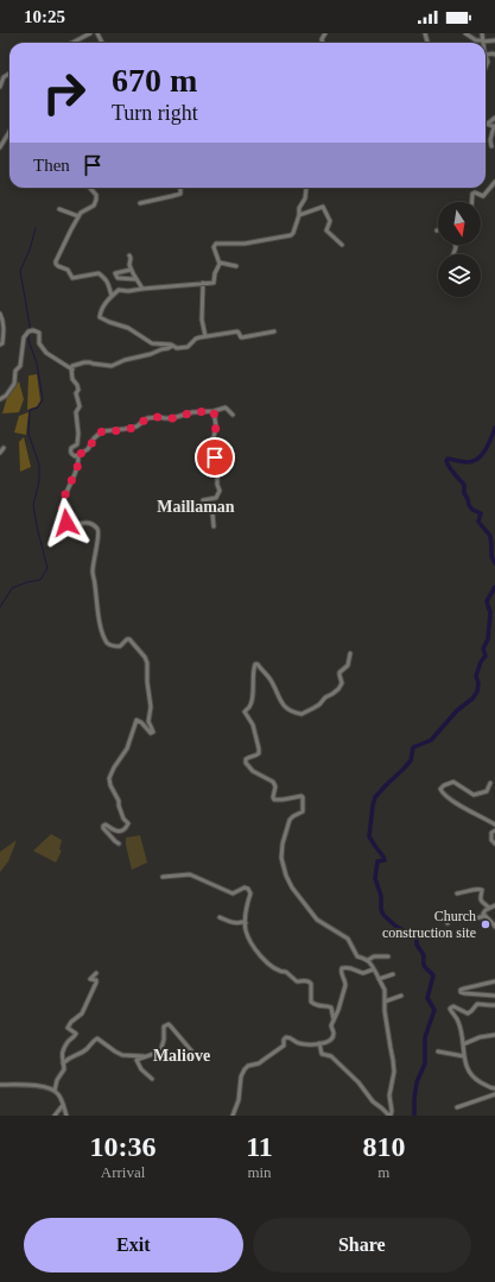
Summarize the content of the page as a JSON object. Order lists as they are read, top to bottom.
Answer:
{
  "districts": ["Maillaman", "Maliove"],
  "places": ["Church construction site"],
  "north": "bottom",
  "page": {
    "status": "10:25",
    "turn": ["670 m", "Turn right"],
    "then": "Then",
    "eta": [
      "10:36",
      "Arrival",
      "11",
      "min",
      "810",
      "m"
    ],
    "buttons": ["Exit", "Share"]
  }
}
